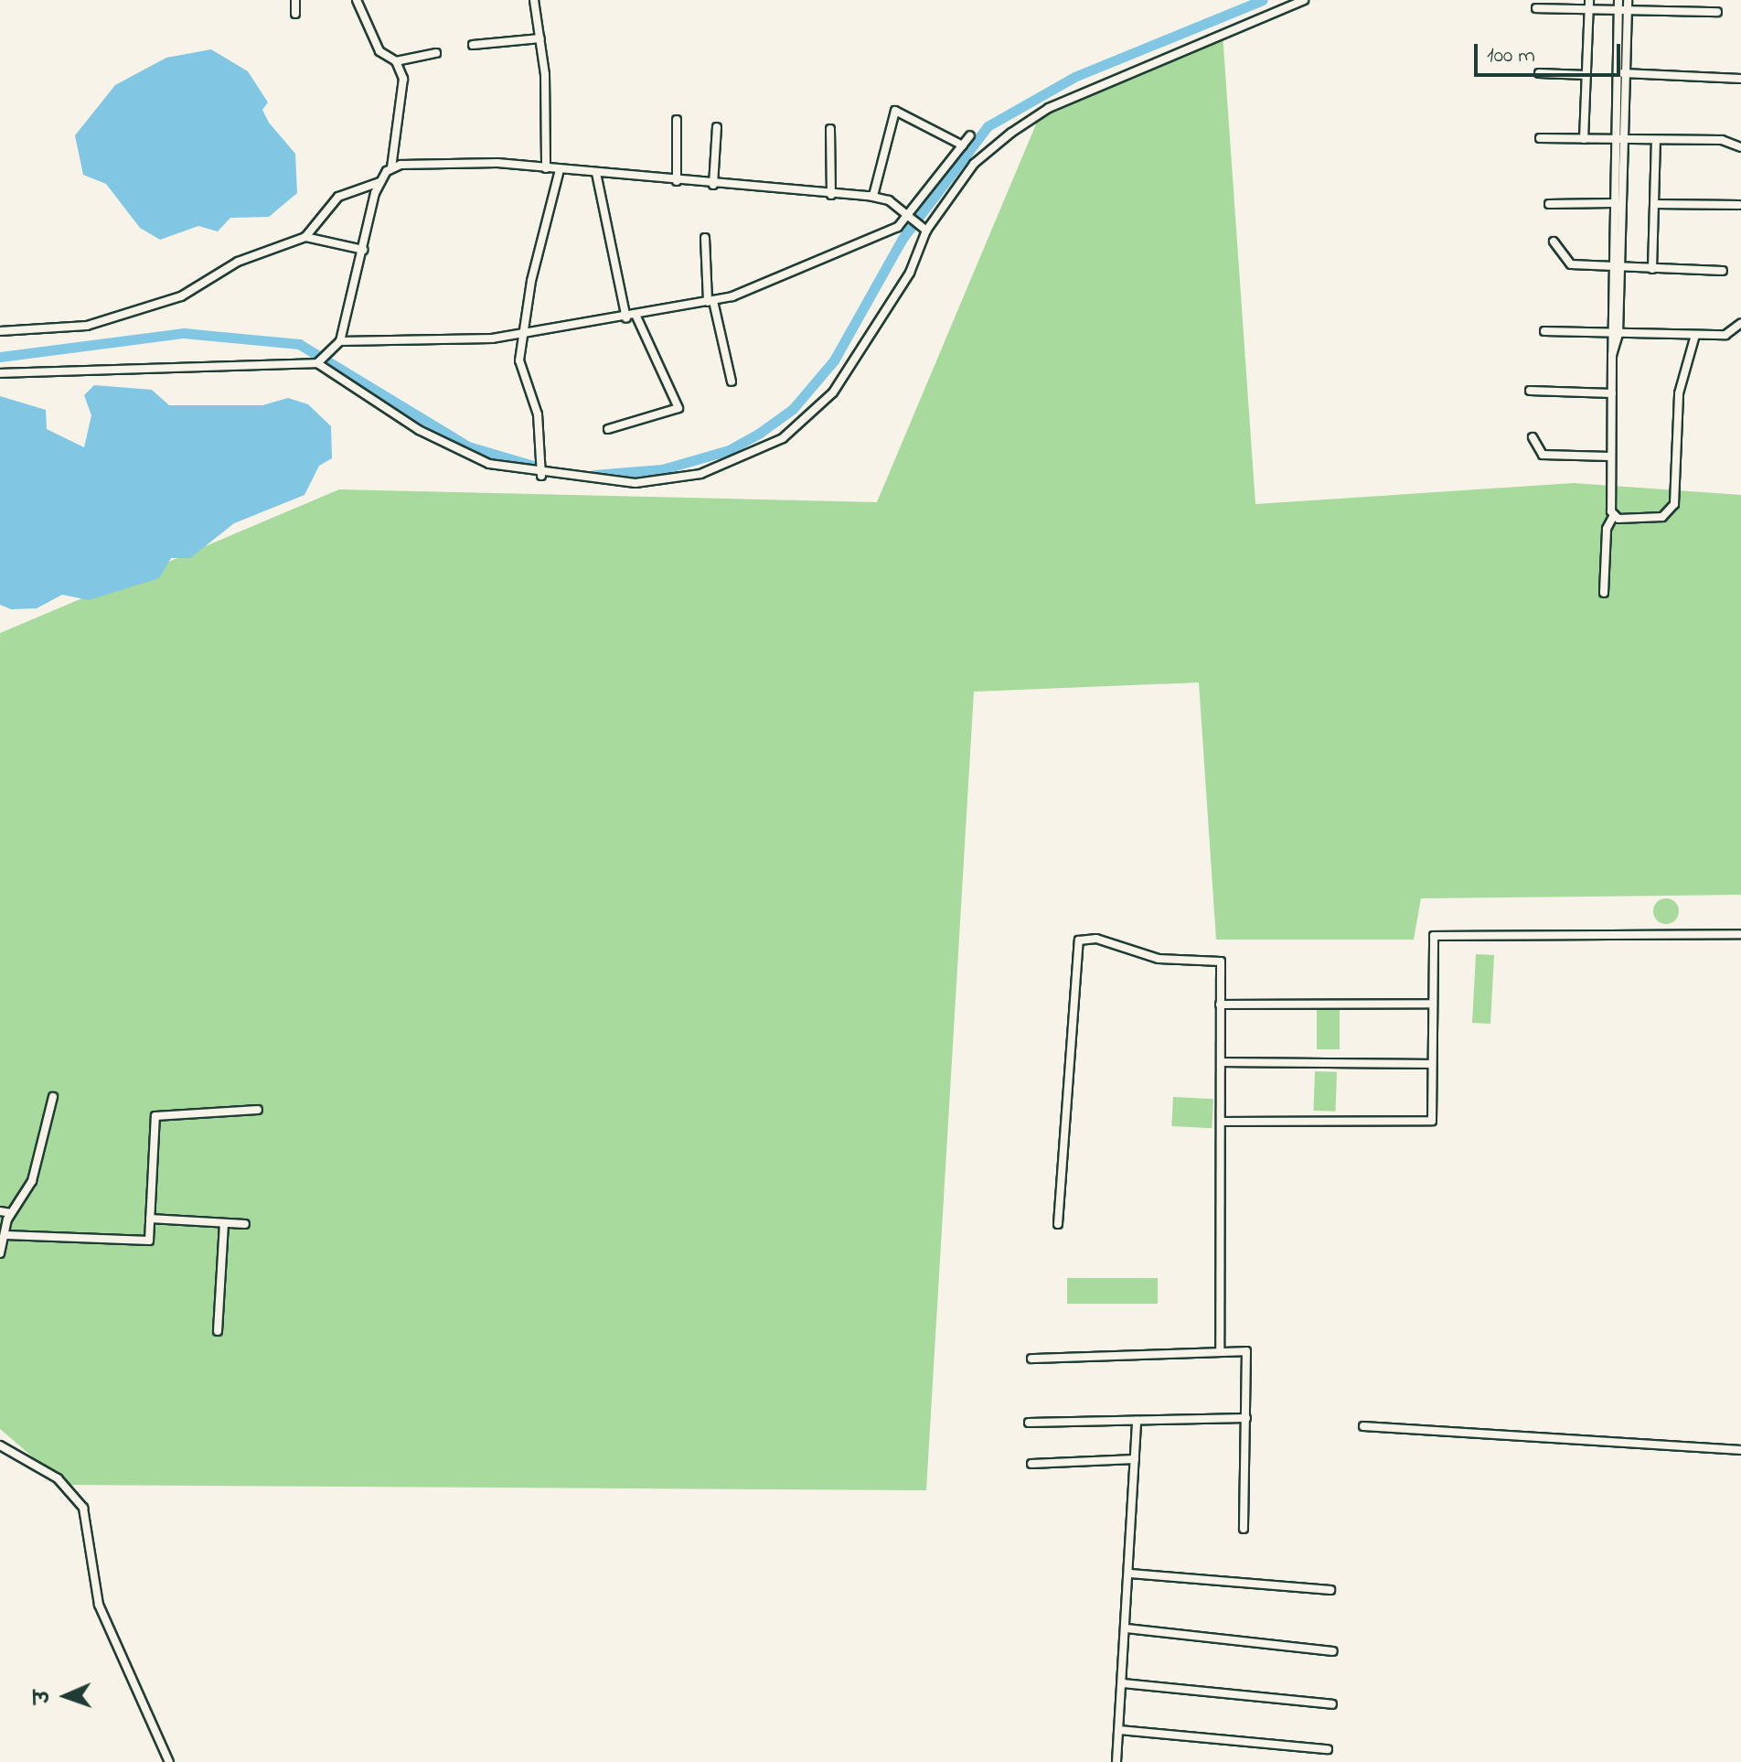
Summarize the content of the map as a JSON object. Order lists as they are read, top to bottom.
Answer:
{
  "scale_bar": "100 m",
  "north": "left"
}
